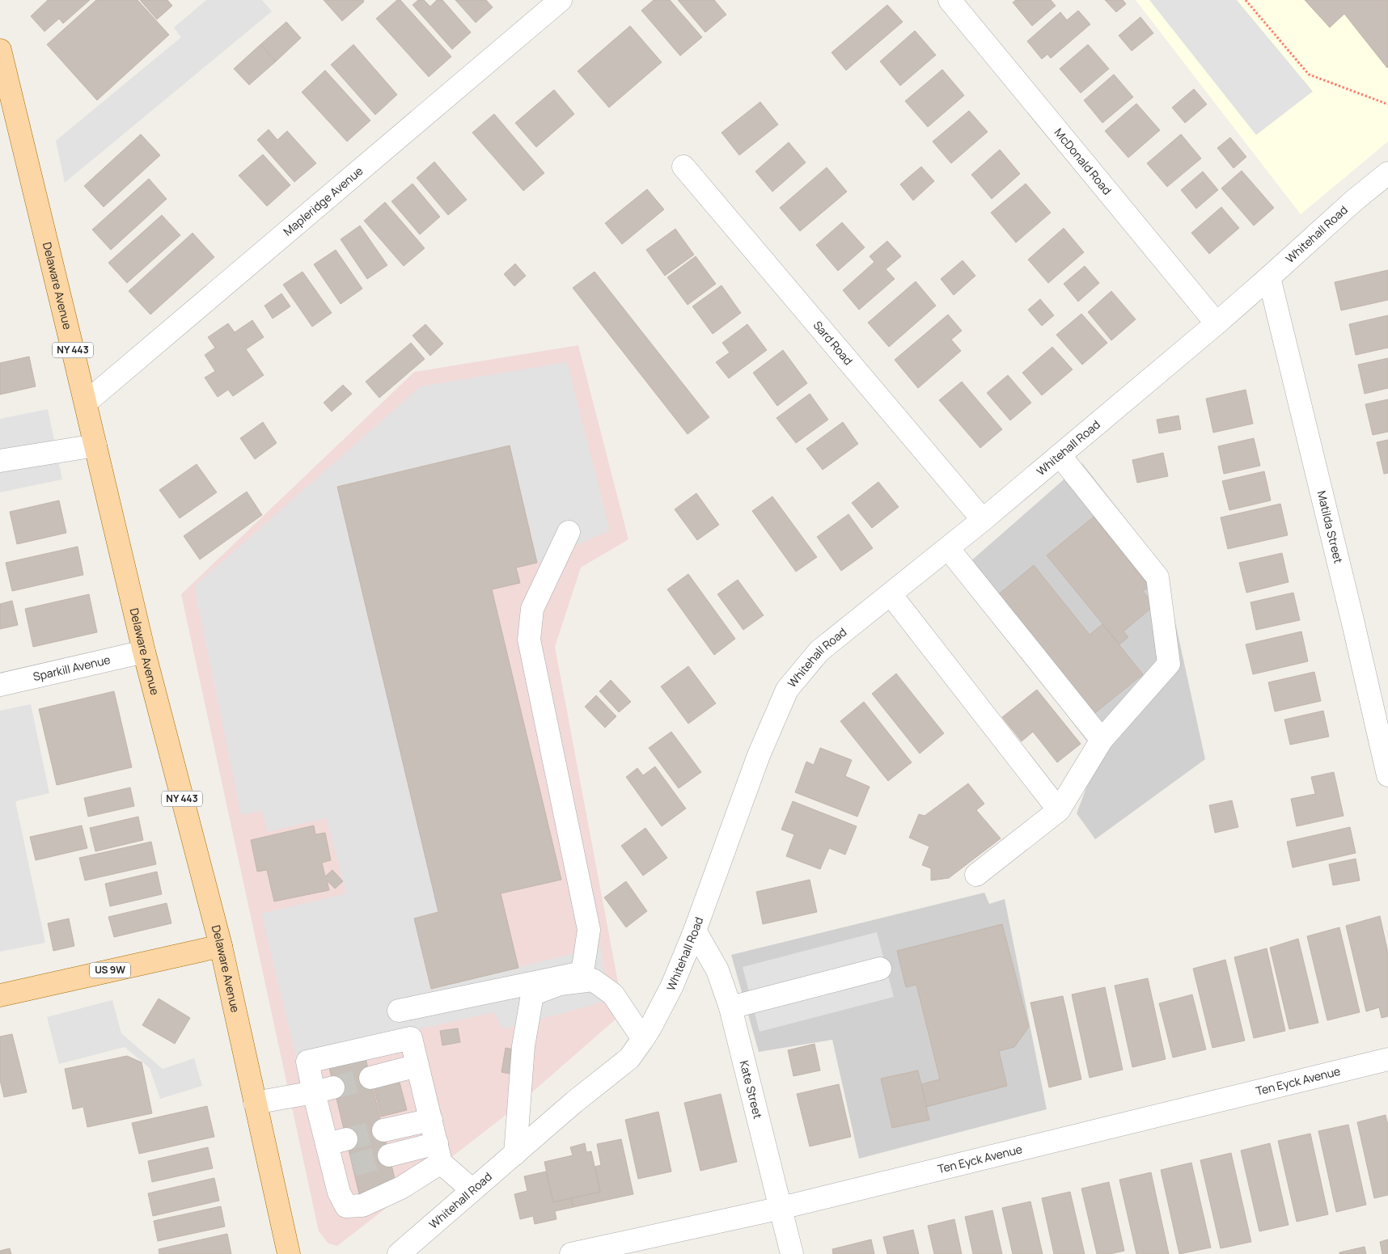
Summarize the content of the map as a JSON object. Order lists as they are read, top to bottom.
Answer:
{
  "streets": {
    "main road": ["Delaware Avenue", "NY 443", "US 9W"],
    "street": [
      "McDonald Road",
      "Mapleridge Avenue",
      "Whitehall Road",
      "Sard Road",
      "Matilda Street",
      "Sparkill Avenue",
      "Ten Eyck Avenue",
      "Kate Street"
    ]
  },
  "crossings": [
    ["McDonald Road", "Whitehall Road"],
    ["Mapleridge Avenue", "Delaware Avenue"],
    ["Whitehall Road", "Sard Road"],
    ["Whitehall Road", "Matilda Street"],
    ["Whitehall Road", "Kate Street"],
    ["Delaware Avenue", "Sparkill Avenue"],
    ["Delaware Avenue", "US 9W"],
    ["Ten Eyck Avenue", "Kate Street"]
  ]
}
